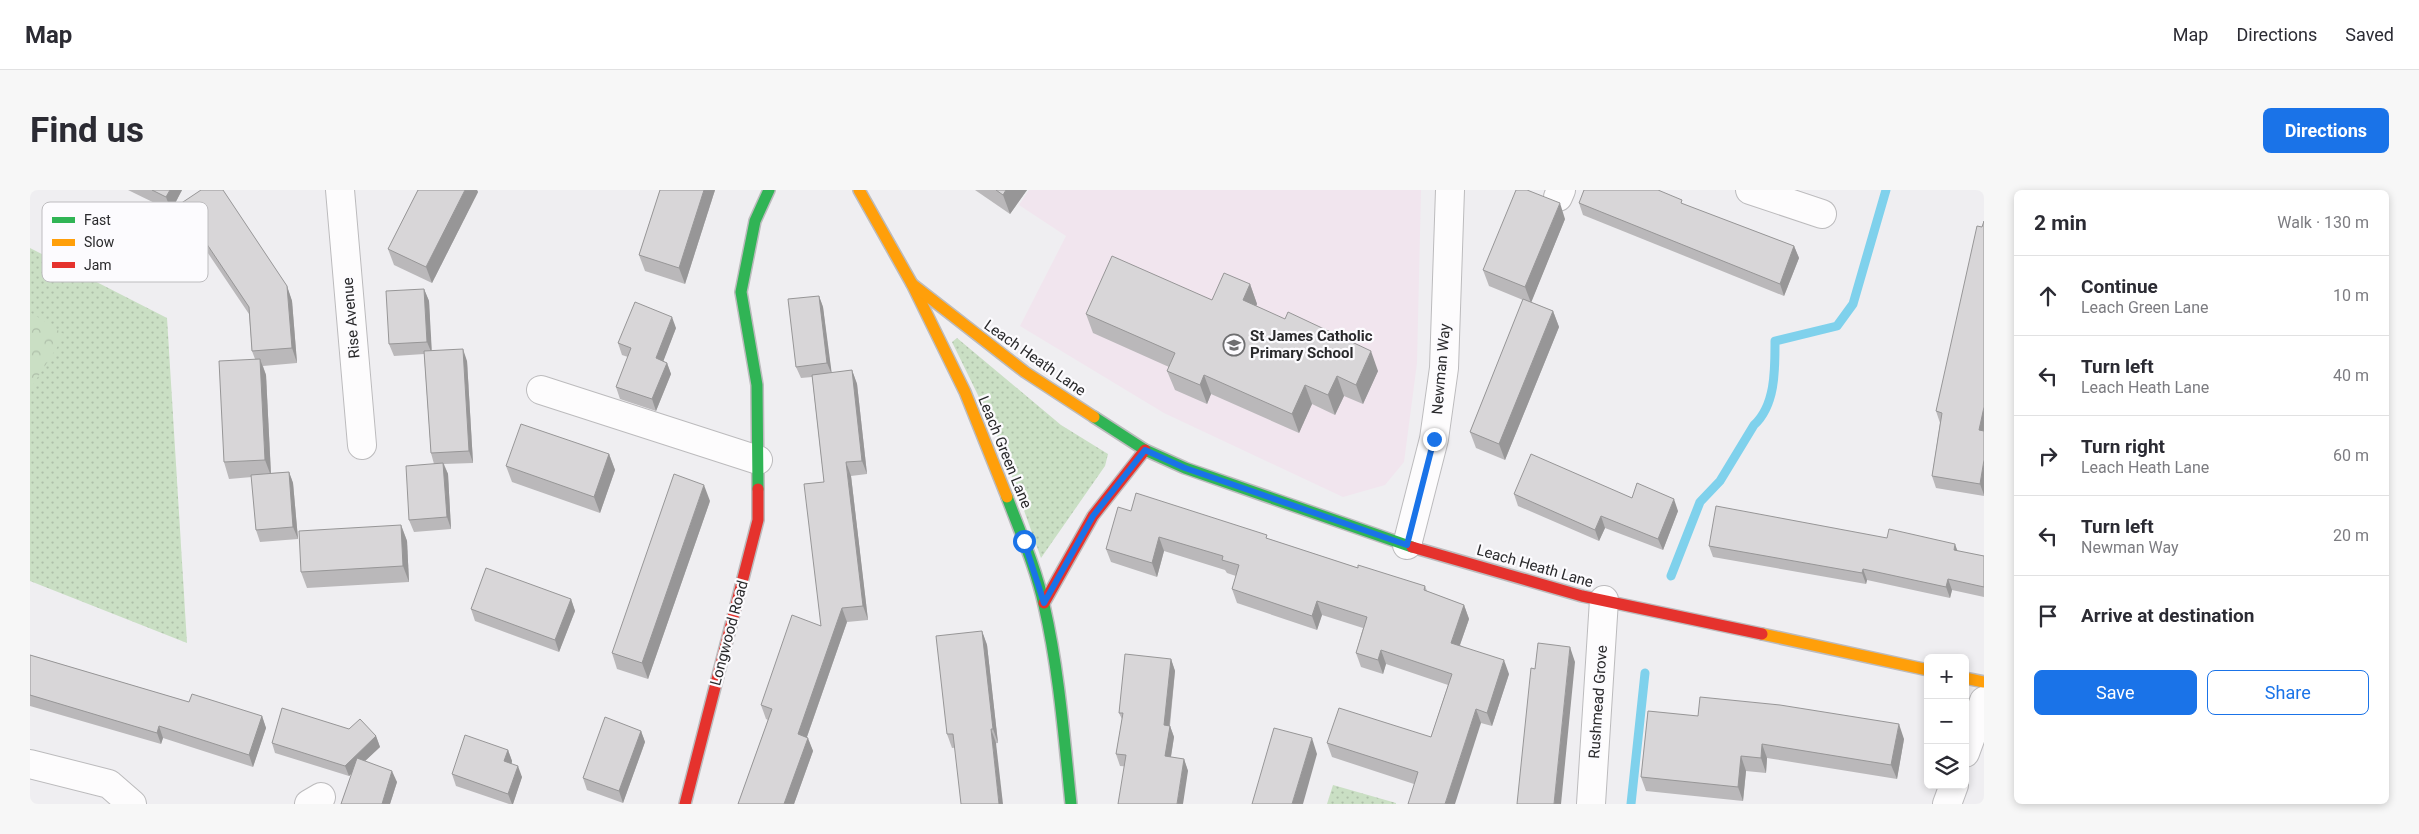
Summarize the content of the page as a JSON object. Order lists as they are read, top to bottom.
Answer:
{
  "streets": {
    "street": [
      "Rise Avenue",
      "Leach Heath Lane",
      "Newman Way",
      "Leach Green Lane",
      "Longwood Road",
      "Rushmead Grove"
    ]
  },
  "crossings": [
    ["Leach Heath Lane", "Newman Way"],
    ["Leach Heath Lane", "Leach Green Lane"],
    ["Leach Heath Lane", "Rushmead Grove"]
  ],
  "places": {
    "school or university": ["St James Catholic Primary School"]
  },
  "legend": ["Fast", "Slow", "Jam"],
  "page": {
    "header": "Map",
    "nav": ["Map", "Directions", "Saved"],
    "buttons": [
      "Directions",
      ["Save", "Share"]
    ],
    "title": "Find us",
    "heading": ["2 min", "Walk · 130 m"],
    "list": [
      ["Continue", "Leach Green Lane", "10 m"],
      ["Turn left", "Leach Heath Lane", "40 m"],
      ["Turn right", "Leach Heath Lane", "60 m"],
      ["Turn left", "Newman Way", "20 m"],
      "Arrive at destination"
    ],
    "map_buttons": ["+", "−"]
  }
}
